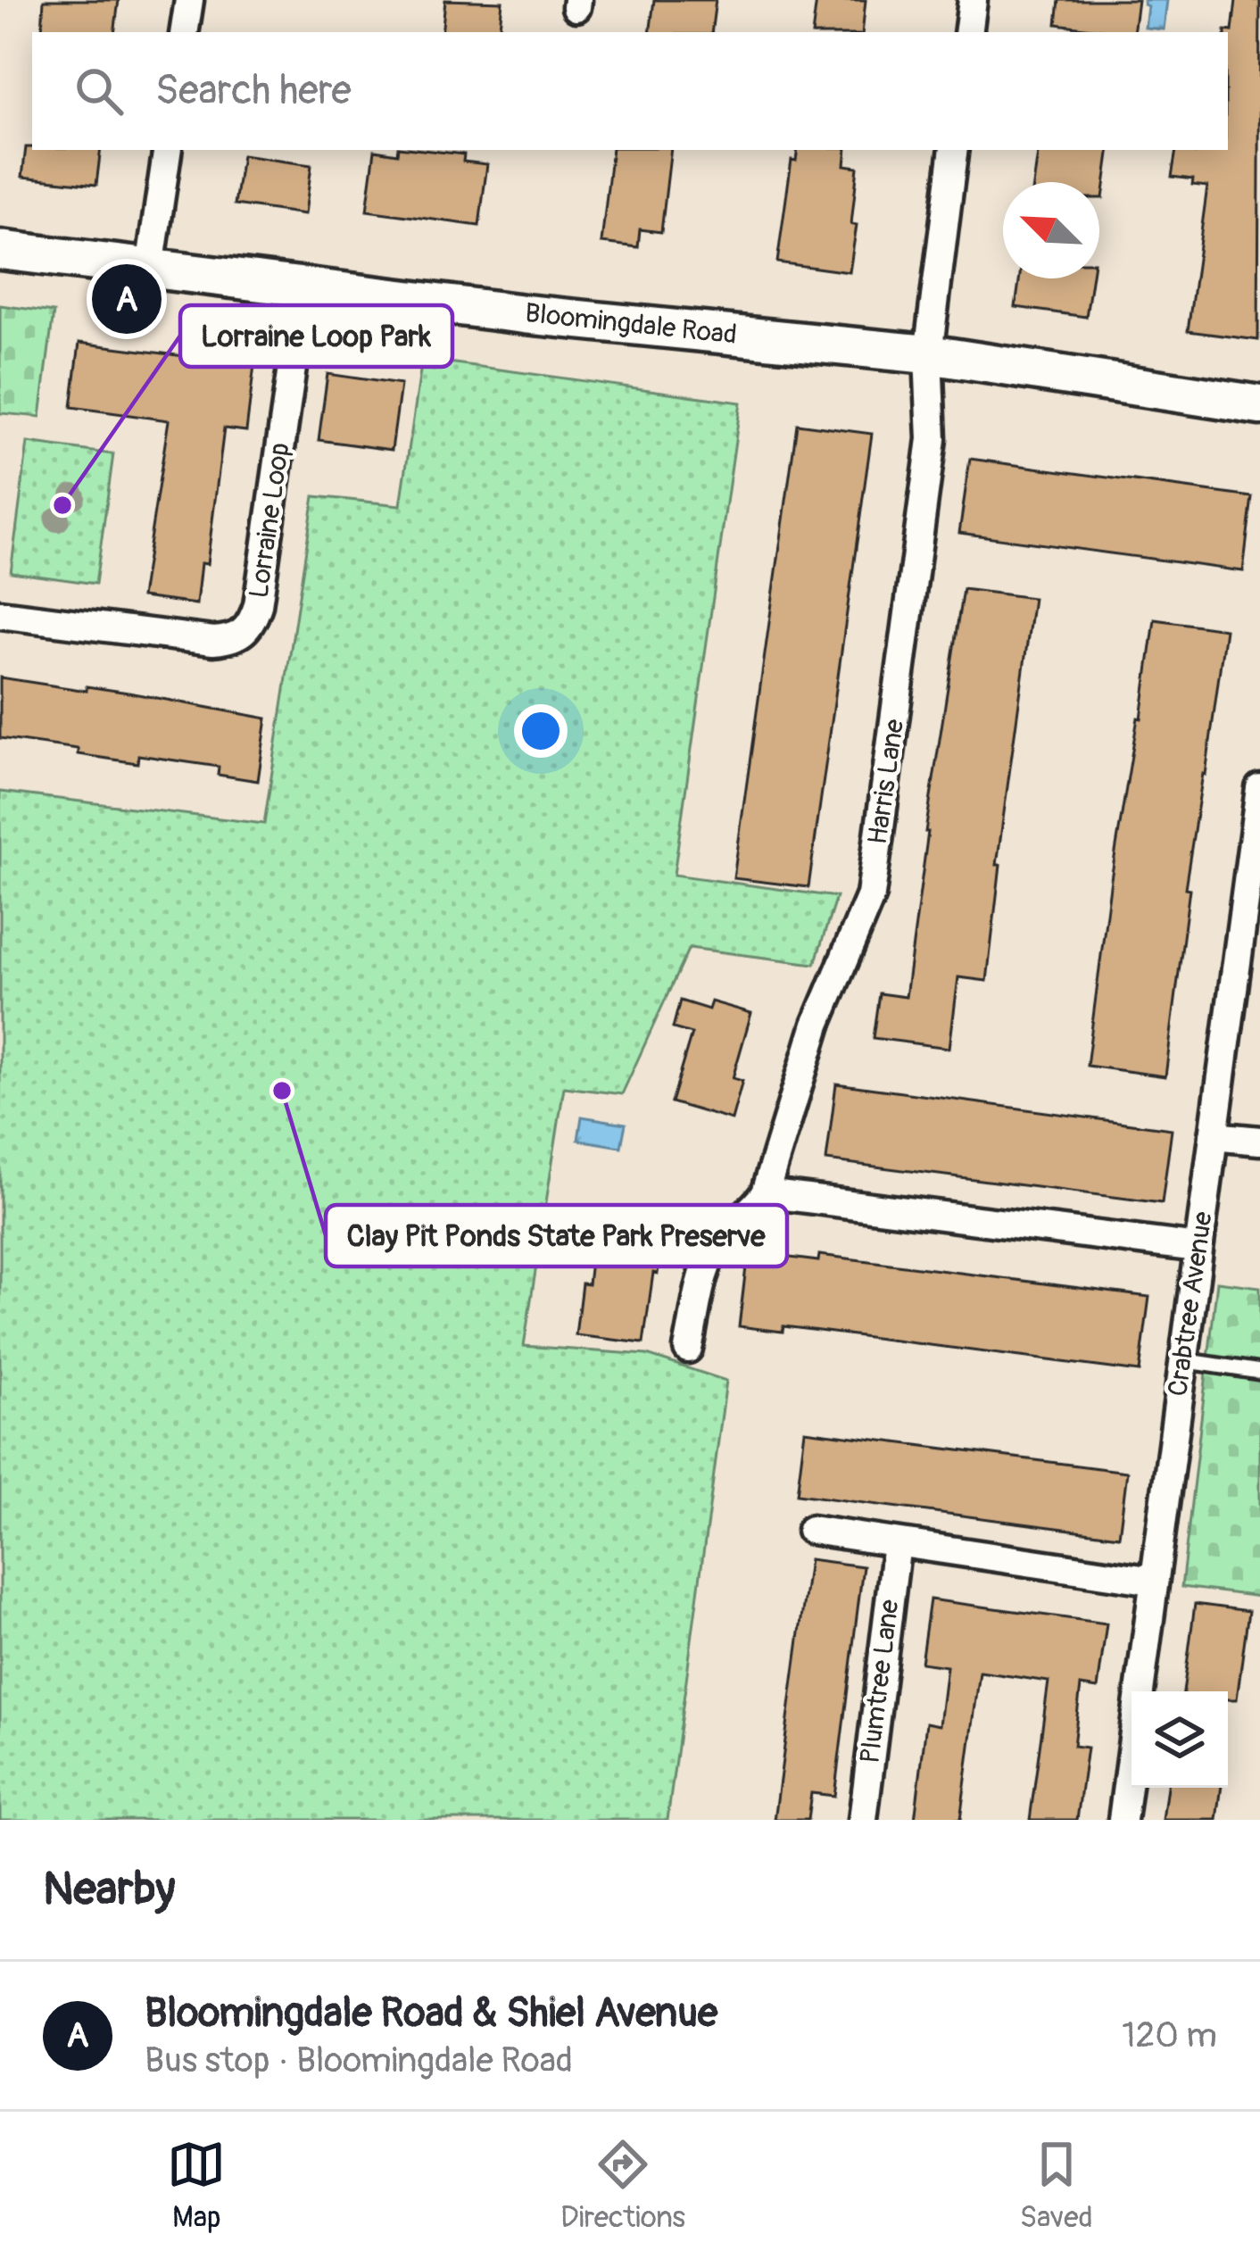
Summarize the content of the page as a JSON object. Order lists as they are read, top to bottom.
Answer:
{
  "streets": {
    "street": [
      "Bloomingdale Road",
      "Lorraine Loop",
      "Harris Lane",
      "Crabtree Avenue",
      "Plumtree Lane"
    ]
  },
  "crossings": [
    ["Bloomingdale Road", "Lorraine Loop"],
    ["Bloomingdale Road", "Harris Lane"]
  ],
  "places": ["Lorraine Loop Park", "Clay Pit Ponds State Park Preserve"],
  "north": "top left",
  "page": {
    "search": "Search here",
    "pins": "A",
    "heading": "Nearby",
    "list": [
      {
        "mark": "A",
        "name": "Bloomingdale Road & Shiel Avenue",
        "note": "Bus stop · Bloomingdale Road",
        "value": "120 m"
      }
    ],
    "nav": ["Map", "Directions", "Saved"]
  }
}
